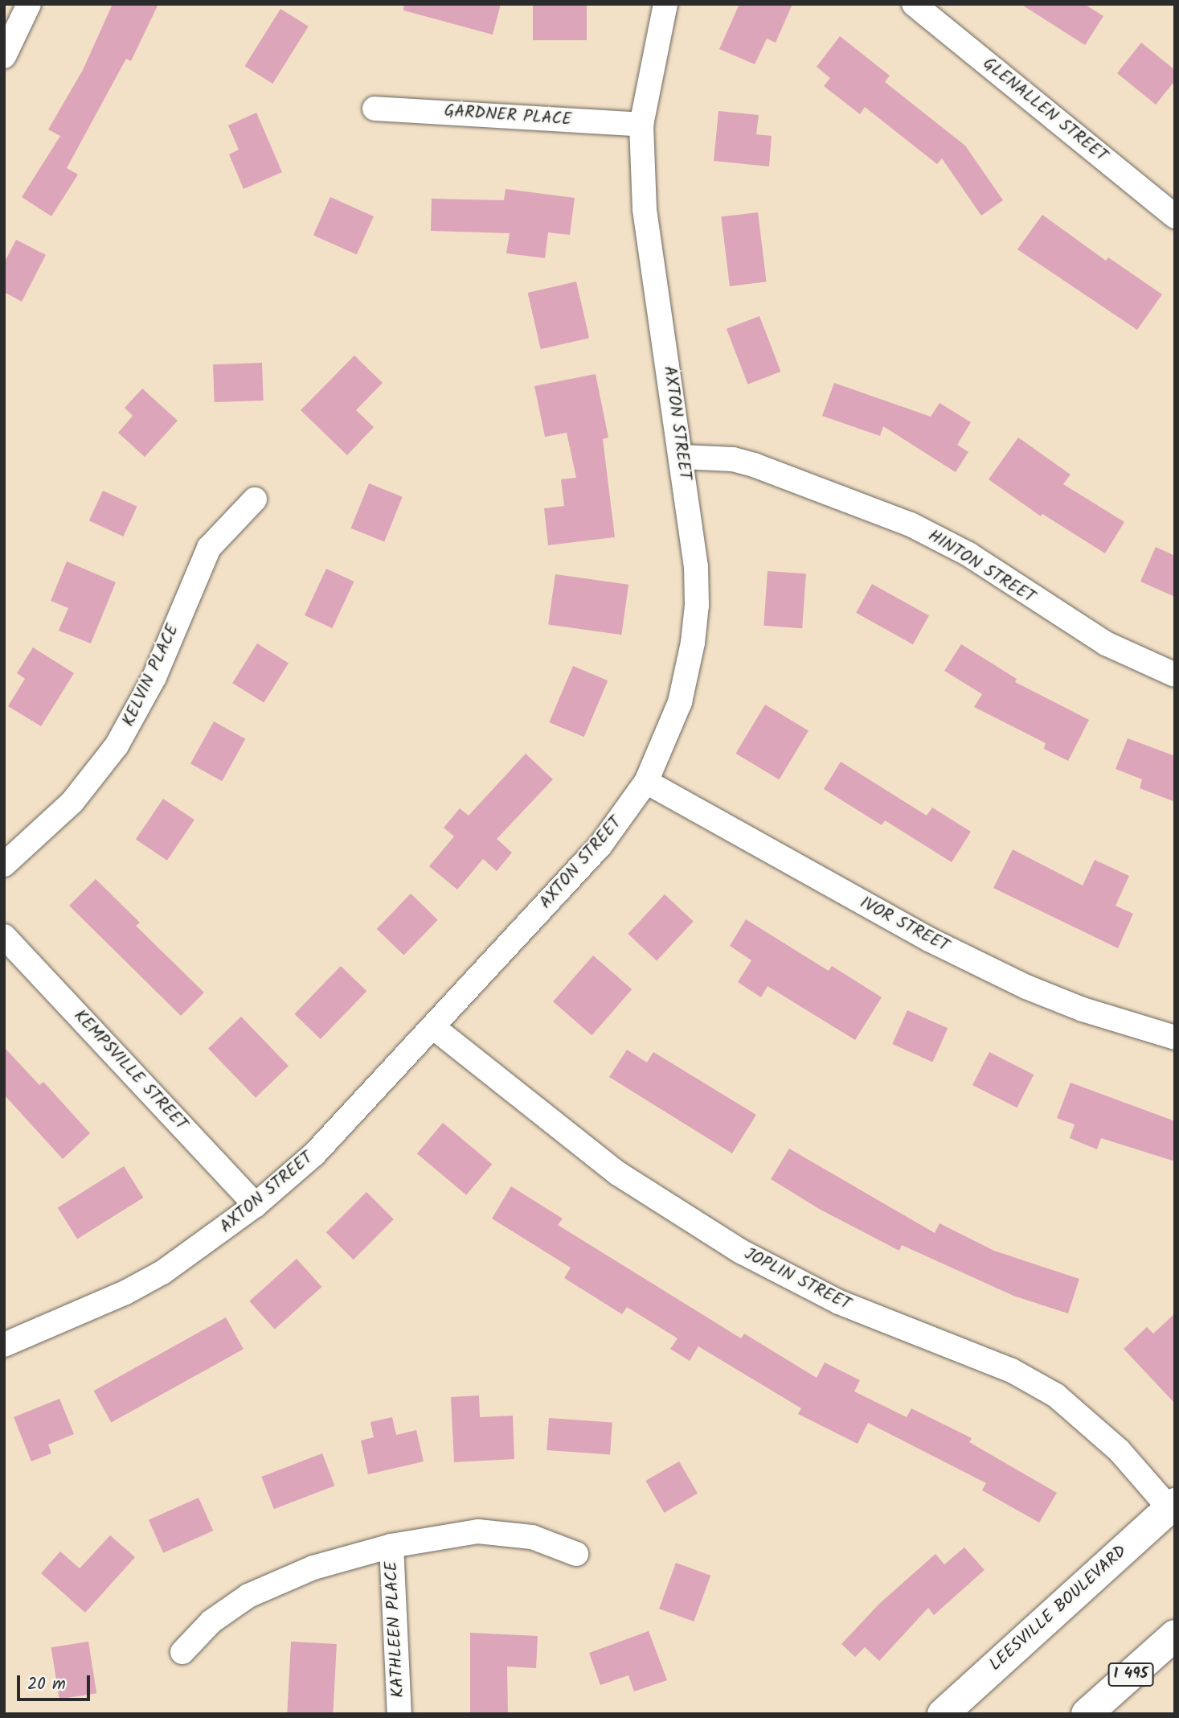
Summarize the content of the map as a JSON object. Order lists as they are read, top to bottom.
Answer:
{
  "streets": {
    "main road": ["LEESVILLE BOULEVARD", "I 495"],
    "street": [
      "GLENALLEN STREET",
      "GARDNER PLACE",
      "AXTON STREET",
      "HINTON STREET",
      "KELVIN PLACE",
      "IVOR STREET",
      "KEMPSVILLE STREET",
      "JOPLIN STREET",
      "KATHLEEN PLACE"
    ]
  },
  "crossings": [
    ["GARDNER PLACE", "AXTON STREET"],
    ["AXTON STREET", "HINTON STREET"],
    ["AXTON STREET", "IVOR STREET"],
    ["AXTON STREET", "KEMPSVILLE STREET"],
    ["AXTON STREET", "JOPLIN STREET"],
    ["JOPLIN STREET", "LEESVILLE BOULEVARD"]
  ],
  "scale_bar": "20 m"
}
